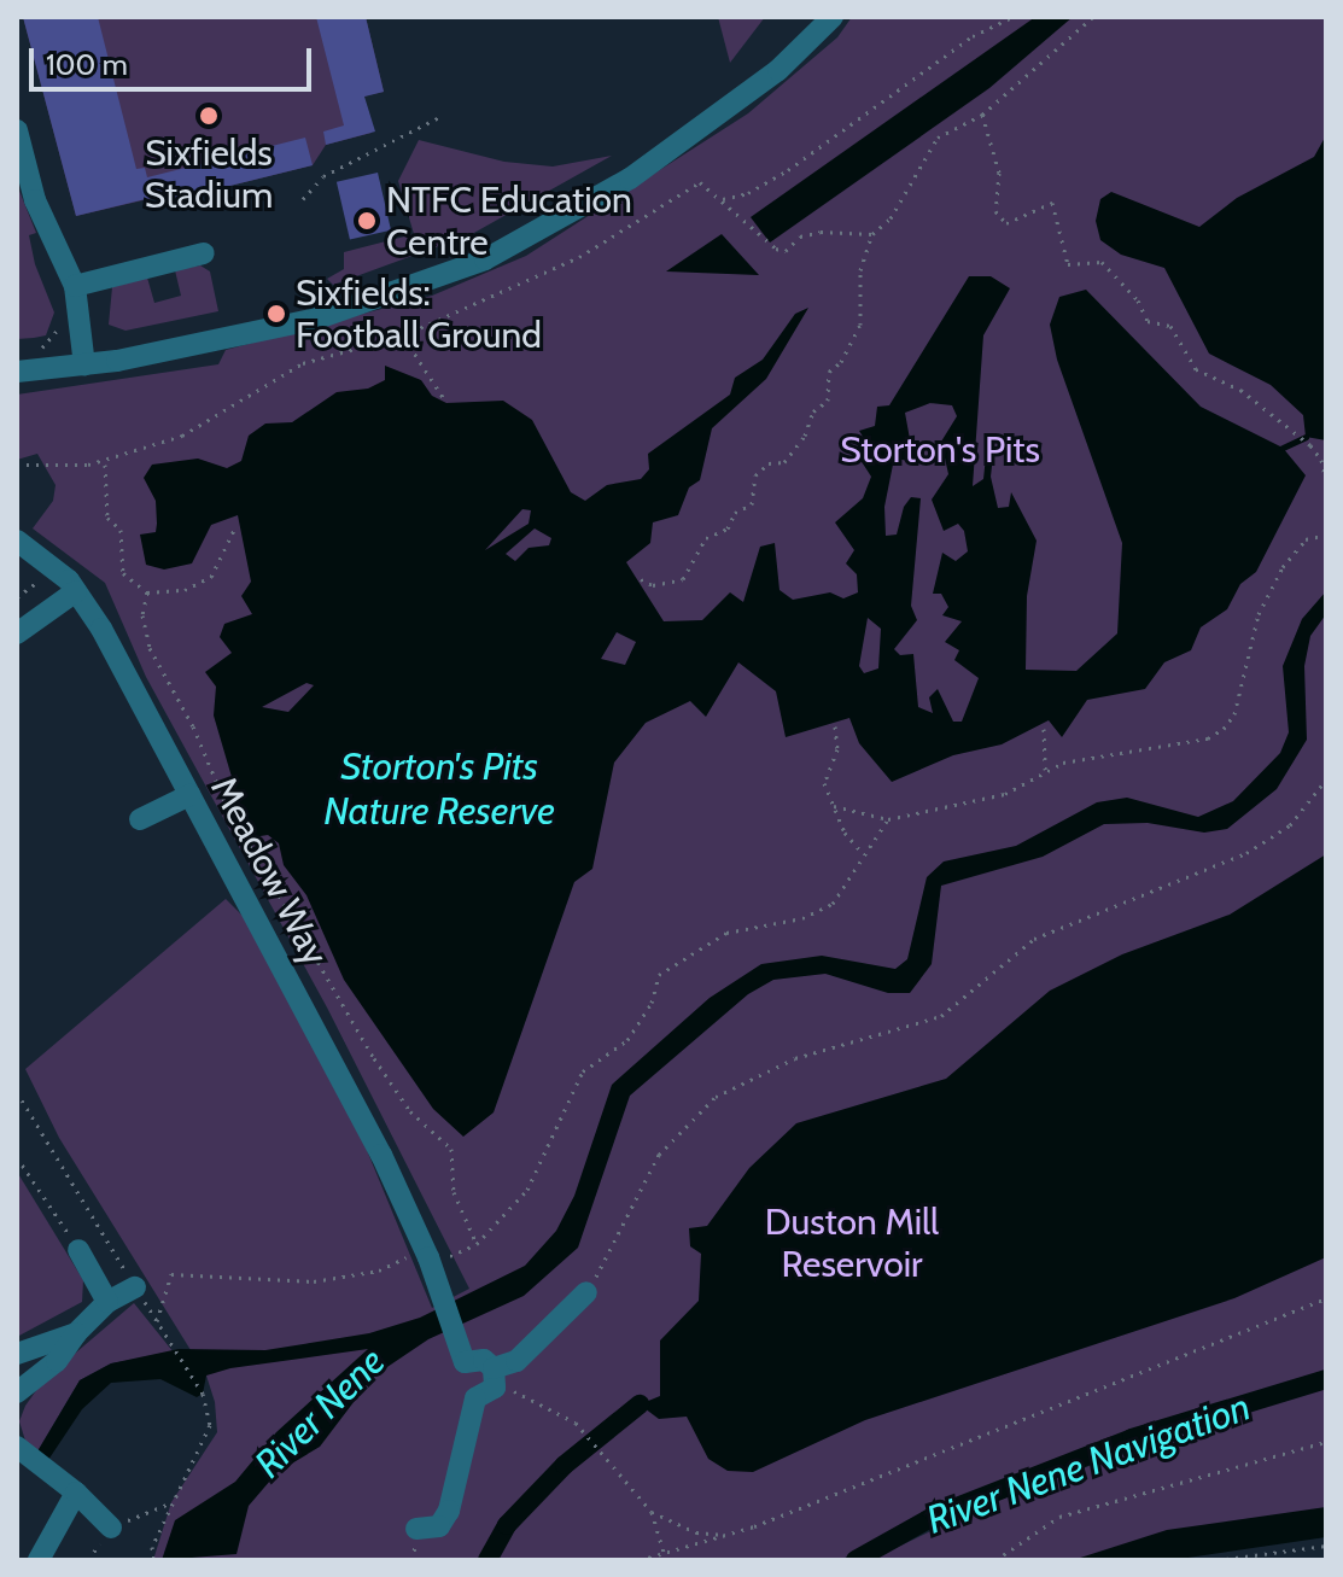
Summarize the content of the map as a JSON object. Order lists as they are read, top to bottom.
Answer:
{
  "streets": {
    "street": ["Meadow Way"]
  },
  "water": ["Storton's Pits Nature Reserve", "River Nene", "River Nene Navigation"],
  "parks": ["Storton's Pits", "Duston Mill Reservoir"],
  "places": ["Sixfields Stadium", "NTFC Education Centre", "Sixfields: Football Ground"],
  "scale_bar": "100 m"
}
